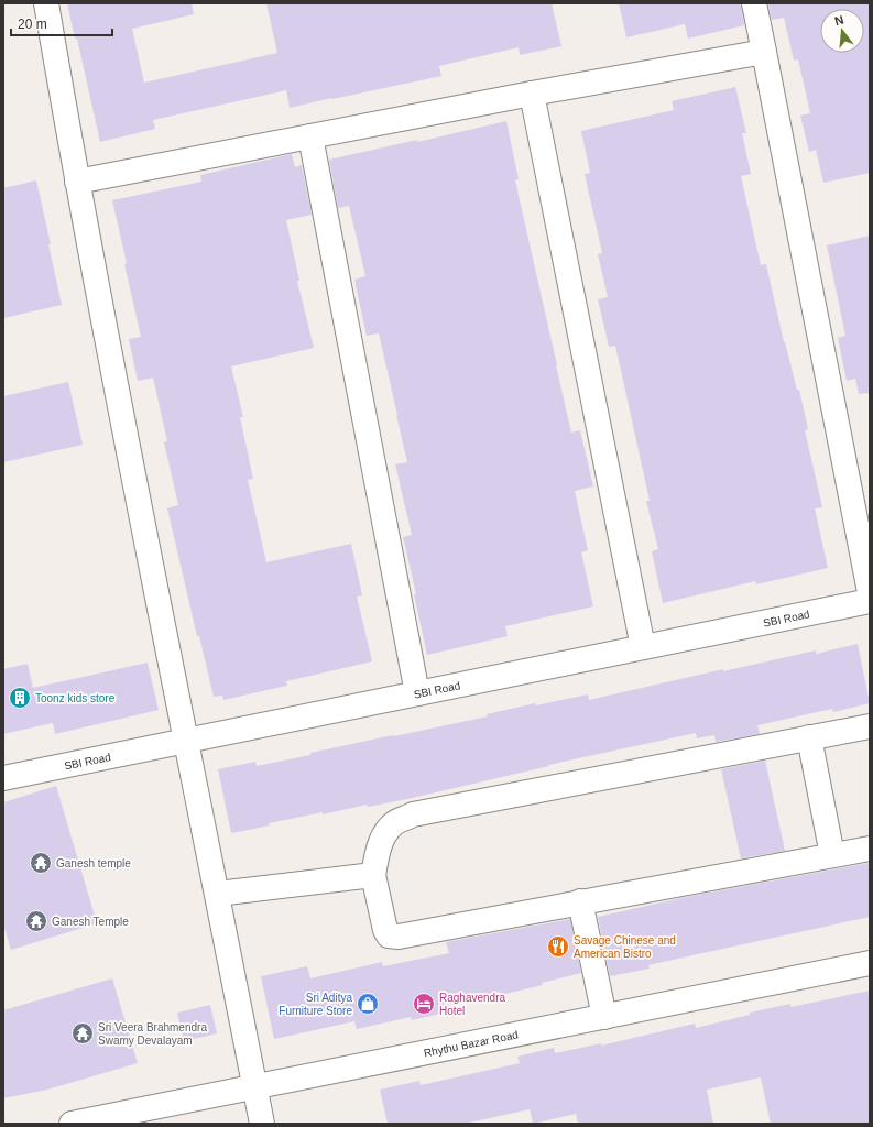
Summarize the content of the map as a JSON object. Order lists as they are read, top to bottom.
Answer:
{
  "streets": {
    "street": ["SBI Road", "Rhythu Bazar Road"]
  },
  "places": {
    "building": ["Toonz kids store"],
    "temple": ["Ganesh temple", "Ganesh Temple", "Sri Veera Brahmendra Swamy Devalayam"],
    "restaurant": ["Savage Chinese and American Bistro"],
    "shop": ["Sri Aditya Furniture Store"],
    "hotel": ["Raghavendra Hotel"]
  },
  "scale_bar": "20 m",
  "north": "top"
}
